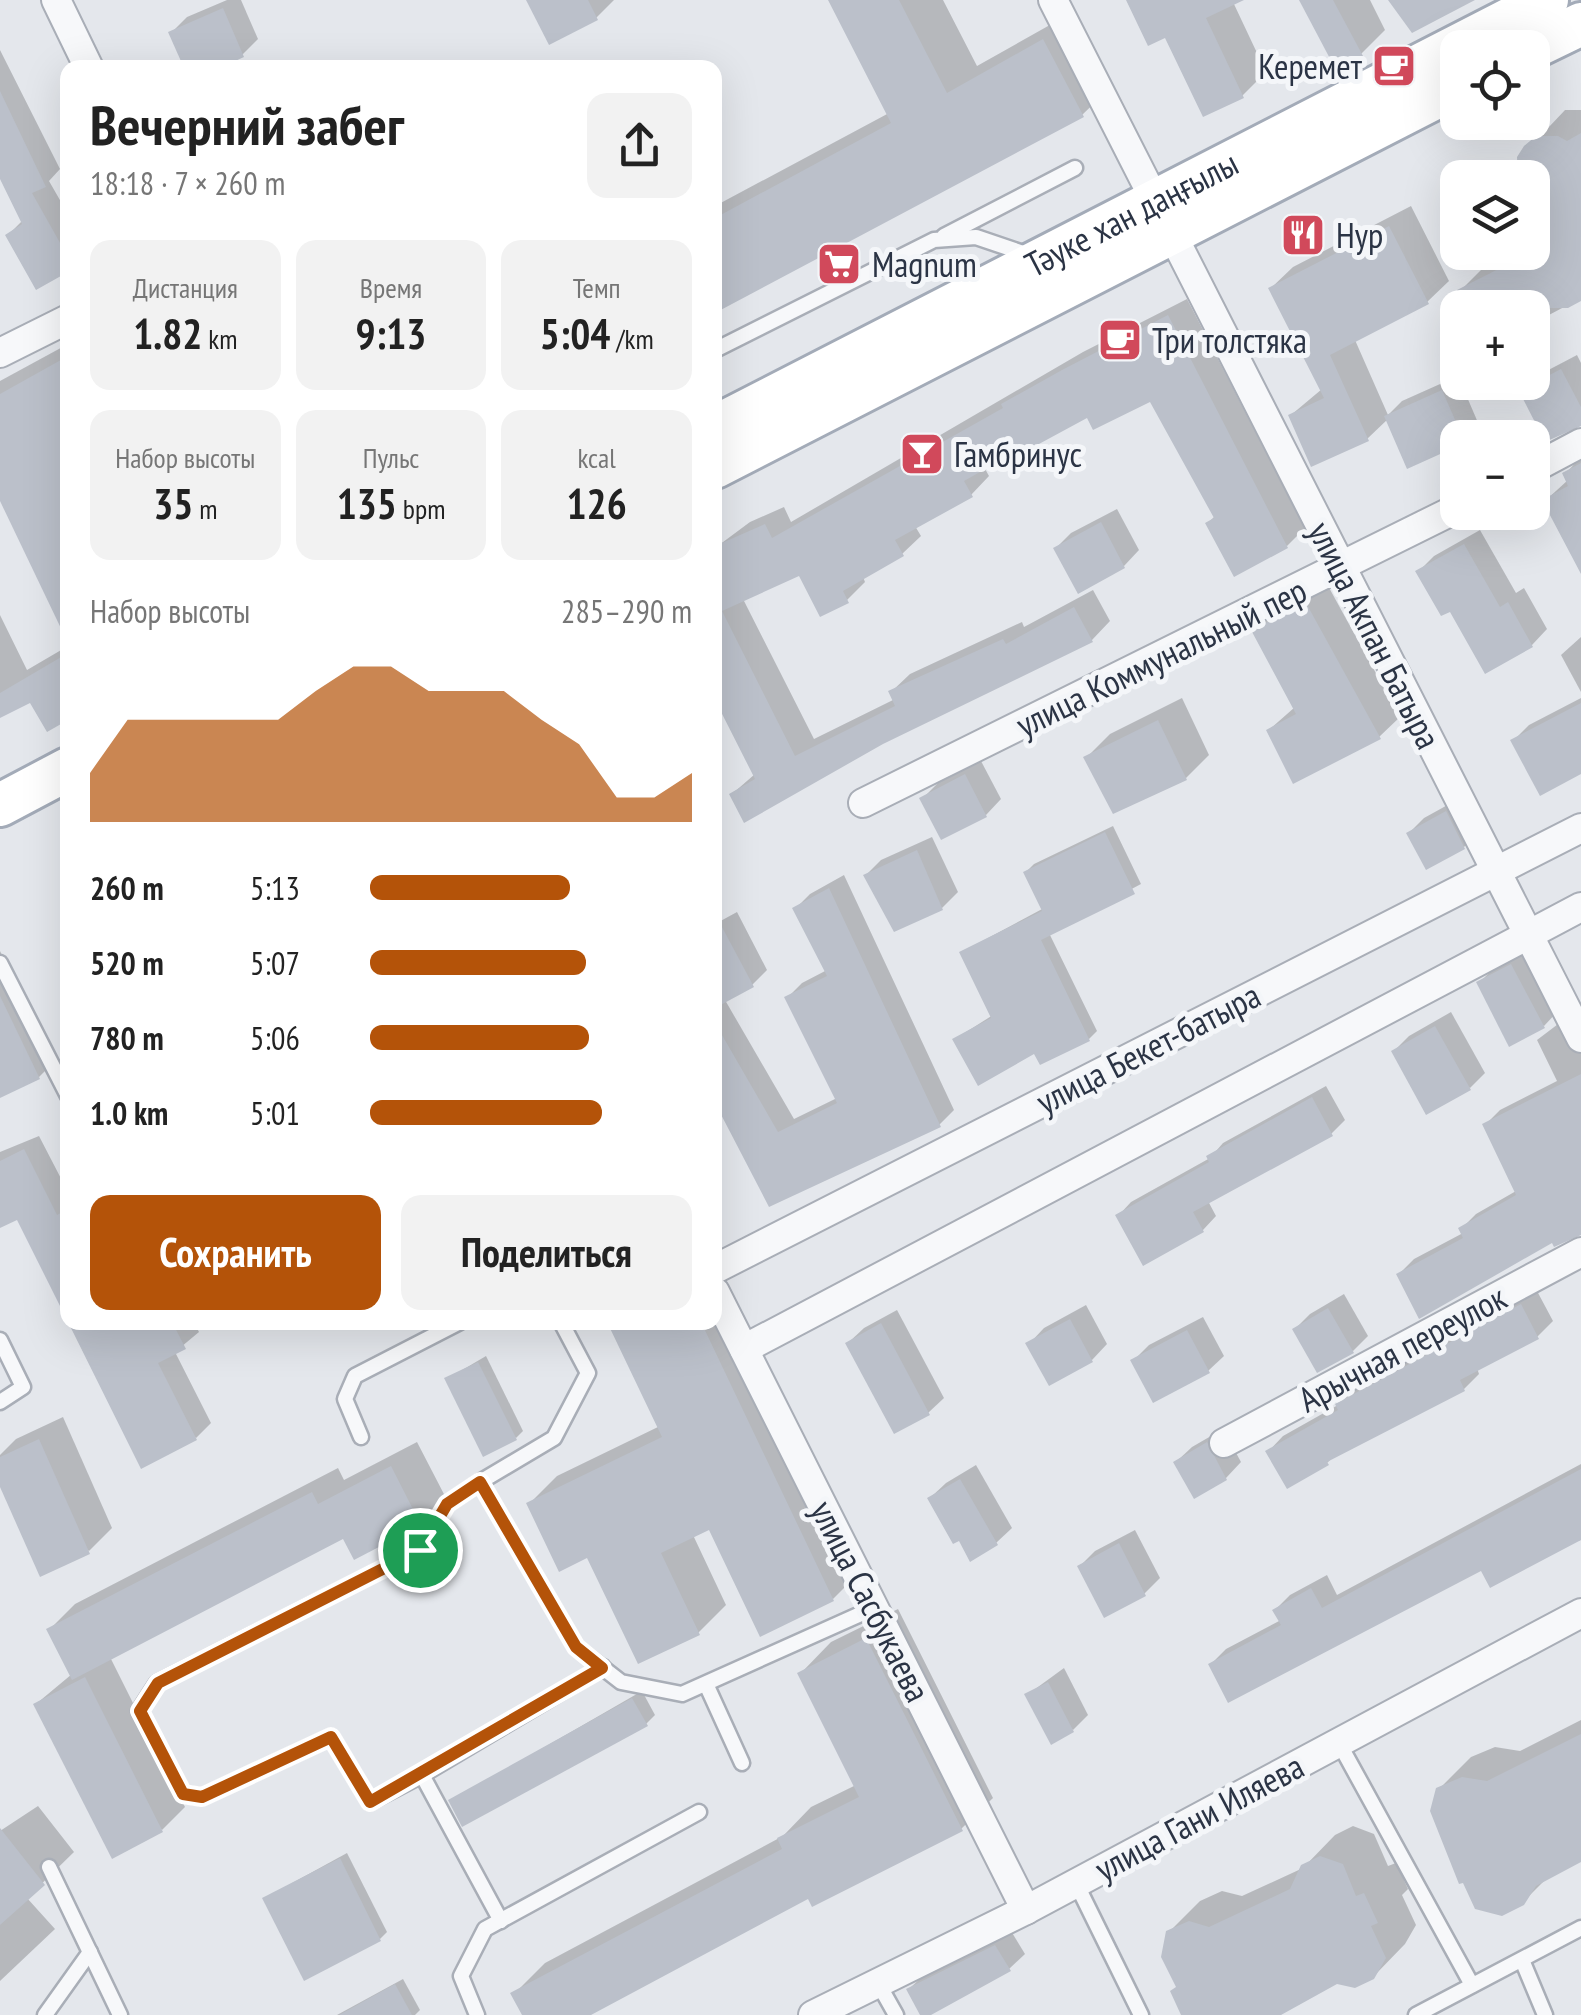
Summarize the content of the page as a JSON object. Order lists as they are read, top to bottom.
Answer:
{
  "streets": {
    "main road": ["Тәуке хан даңғылы"],
    "street": [
      "улица Акпан Батыра",
      "улица Коммунальный пер",
      "улица Бекет-батыра",
      "Арычная переулок",
      "улица Сасбукаева",
      "улица Гани Иляева"
    ]
  },
  "crossings": [
    ["Тәуке хан даңғылы", "улица Акпан Батыра"],
    ["улица Акпан Батыра", "улица Коммунальный пер"],
    ["улица Акпан Батыра", "улица Бекет-батыра"],
    ["улица Сасбукаева", "улица Гани Иляева"]
  ],
  "places": {
    "cafe": ["Керемет", "Три толстяка"],
    "restaurant": ["Нур"],
    "supermarket": ["Magnum"],
    "bar": ["Гамбринус"]
  },
  "page": {
    "map_buttons": ["+", "−"],
    "heading": ["Вечерний забег", "18:18 · 7 × 260 m"],
    "stats": [
      ["Дистанция", "1.82 km"],
      ["Время", "9:13"],
      ["Темп", "5:04 /km"],
      ["Набор высоты", "35 m"],
      ["Пульс", "135 bpm"],
      ["kcal", "126"]
    ],
    "chart": ["Набор высоты", "285–290 m"],
    "list": [
      {
        "name": "260 m",
        "note": "5:13"
      },
      {
        "name": "520 m",
        "note": "5:07"
      },
      {
        "name": "780 m",
        "note": "5:06"
      },
      {
        "name": "1.0 km",
        "note": "5:01"
      }
    ],
    "buttons": ["Сохранить", "Поделиться"]
  }
}
